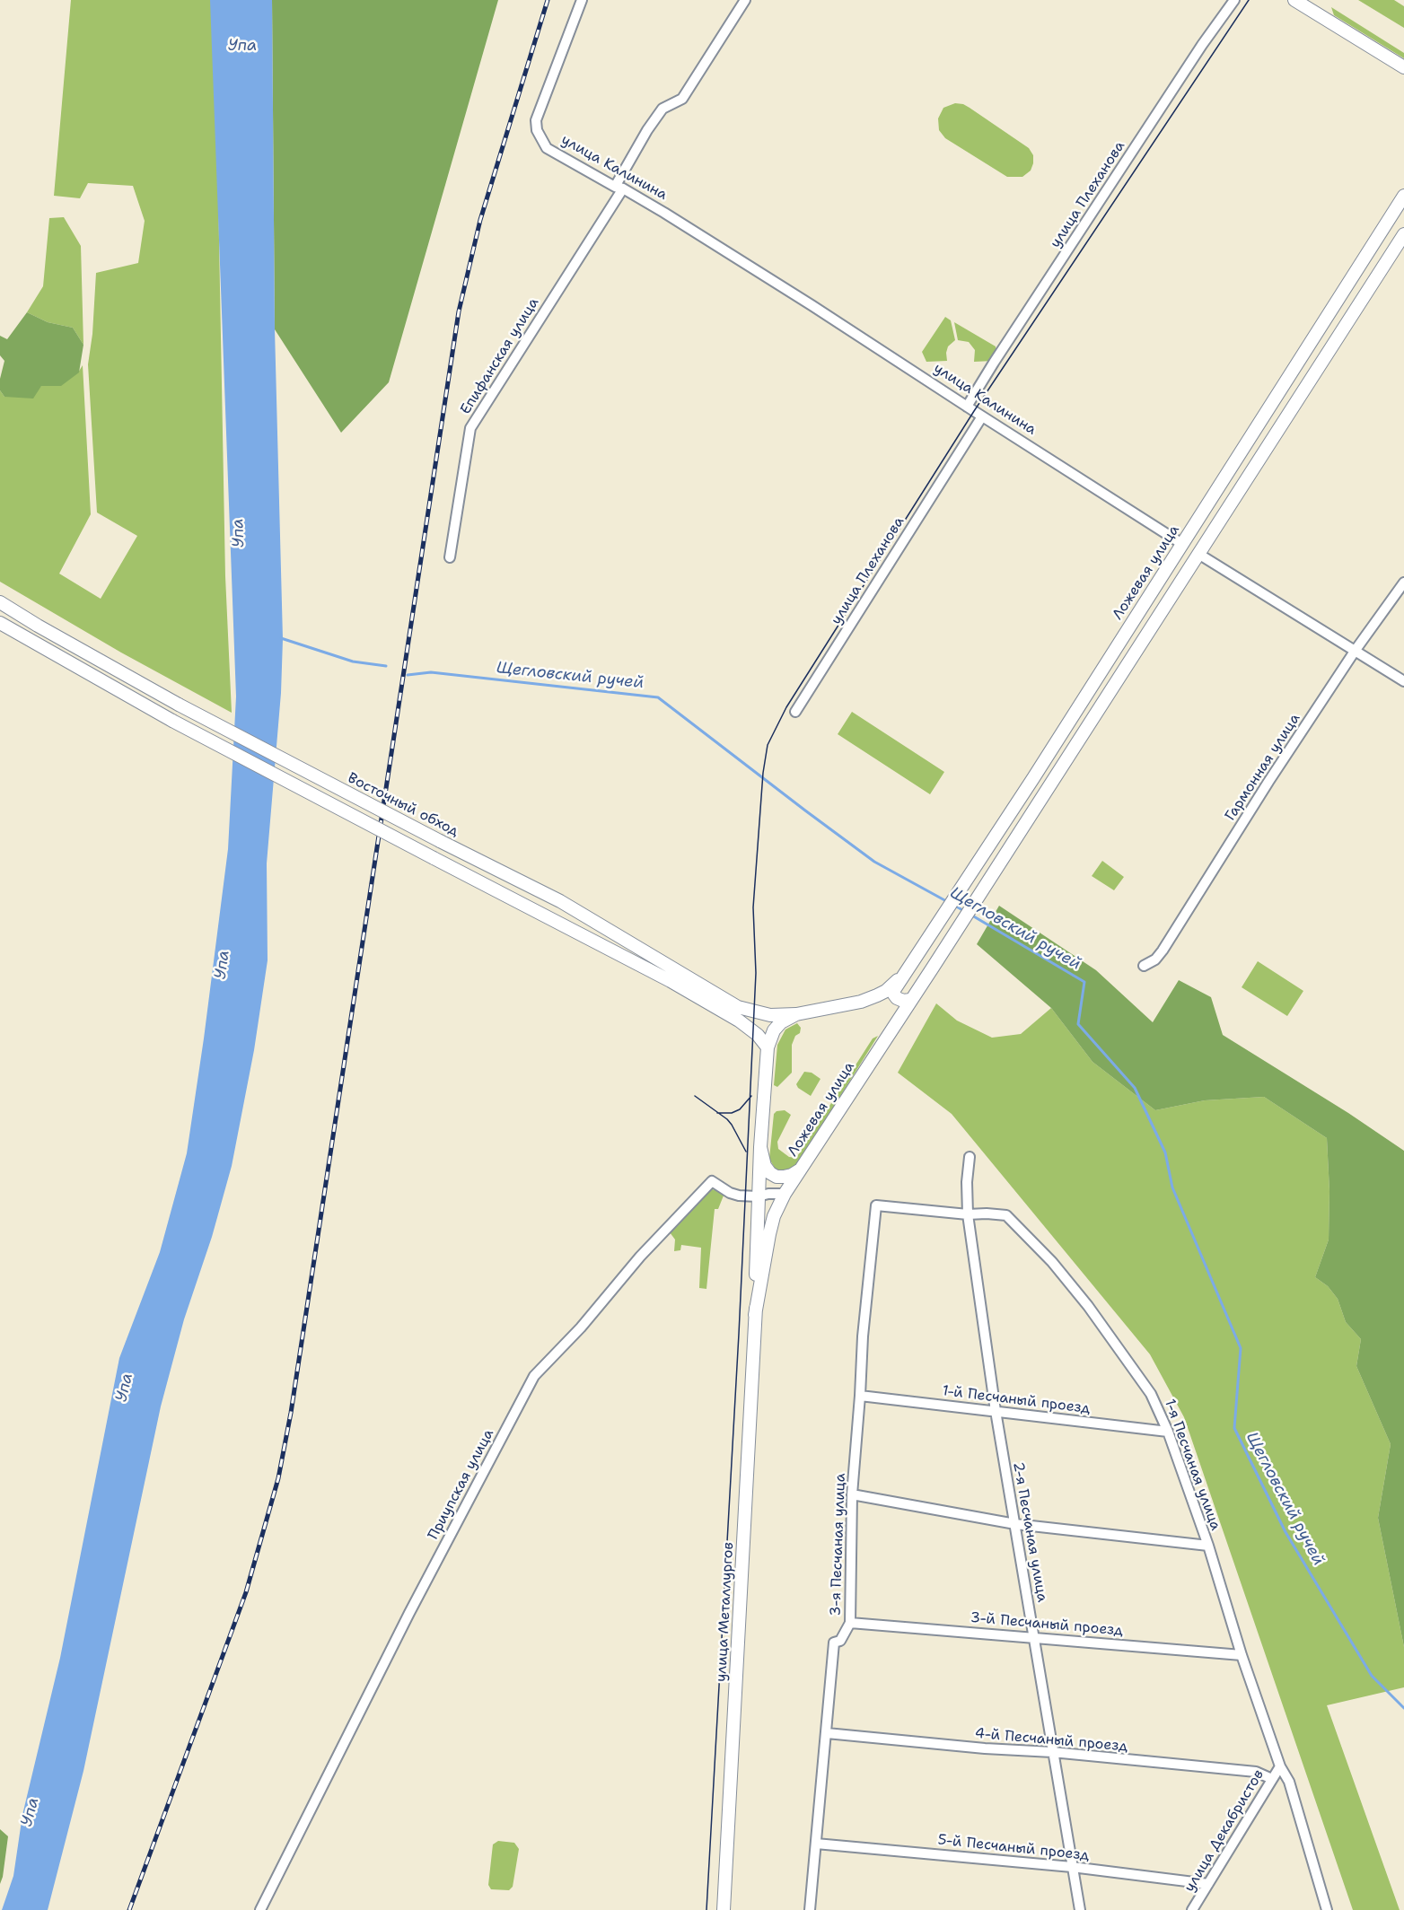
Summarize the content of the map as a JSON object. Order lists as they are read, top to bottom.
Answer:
{
  "streets": {
    "main road": [
      "улица Калинина",
      "Ложевая улица",
      "Восточный обход",
      "улица Металлургов"
    ],
    "street": [
      "улица Плеханова",
      "Епифанская улица",
      "Гармонная улица",
      "1-й Песчаный проезд",
      "1-я Песчаная улица",
      "Приупская улица",
      "2-я Песчаная улица",
      "3-я Песчаная улица",
      "3-й Песчаный проезд",
      "4-й Песчаный проезд",
      "улица Декабристов",
      "5-й Песчаный проезд"
    ]
  },
  "crossings": [
    ["улица Калинина", "улица Плеханова"],
    ["улица Калинина", "Епифанская улица"],
    ["улица Калинина", "Ложевая улица"],
    ["улица Калинина", "Гармонная улица"],
    ["Ложевая улица", "Восточный обход"],
    ["Ложевая улица", "улица Металлургов"],
    ["1-й Песчаный проезд", "1-я Песчаная улица"],
    ["1-й Песчаный проезд", "2-я Песчаная улица"],
    ["1-й Песчаный проезд", "3-я Песчаная улица"],
    ["1-я Песчаная улица", "2-я Песчаная улица"],
    ["1-я Песчаная улица", "3-я Песчаная улица"],
    ["1-я Песчаная улица", "3-й Песчаный проезд"],
    ["1-я Песчаная улица", "улица Декабристов"],
    ["Приупская улица", "улица Металлургов"],
    ["2-я Песчаная улица", "3-й Песчаный проезд"],
    ["2-я Песчаная улица", "4-й Песчаный проезд"],
    ["2-я Песчаная улица", "5-й Песчаный проезд"],
    ["3-я Песчаная улица", "3-й Песчаный проезд"],
    ["3-я Песчаная улица", "4-й Песчаный проезд"],
    ["3-я Песчаная улица", "5-й Песчаный проезд"],
    ["4-й Песчаный проезд", "улица Декабристов"],
    ["улица Декабристов", "5-й Песчаный проезд"]
  ],
  "water": ["Упа", "Щегловский ручей"]
}
